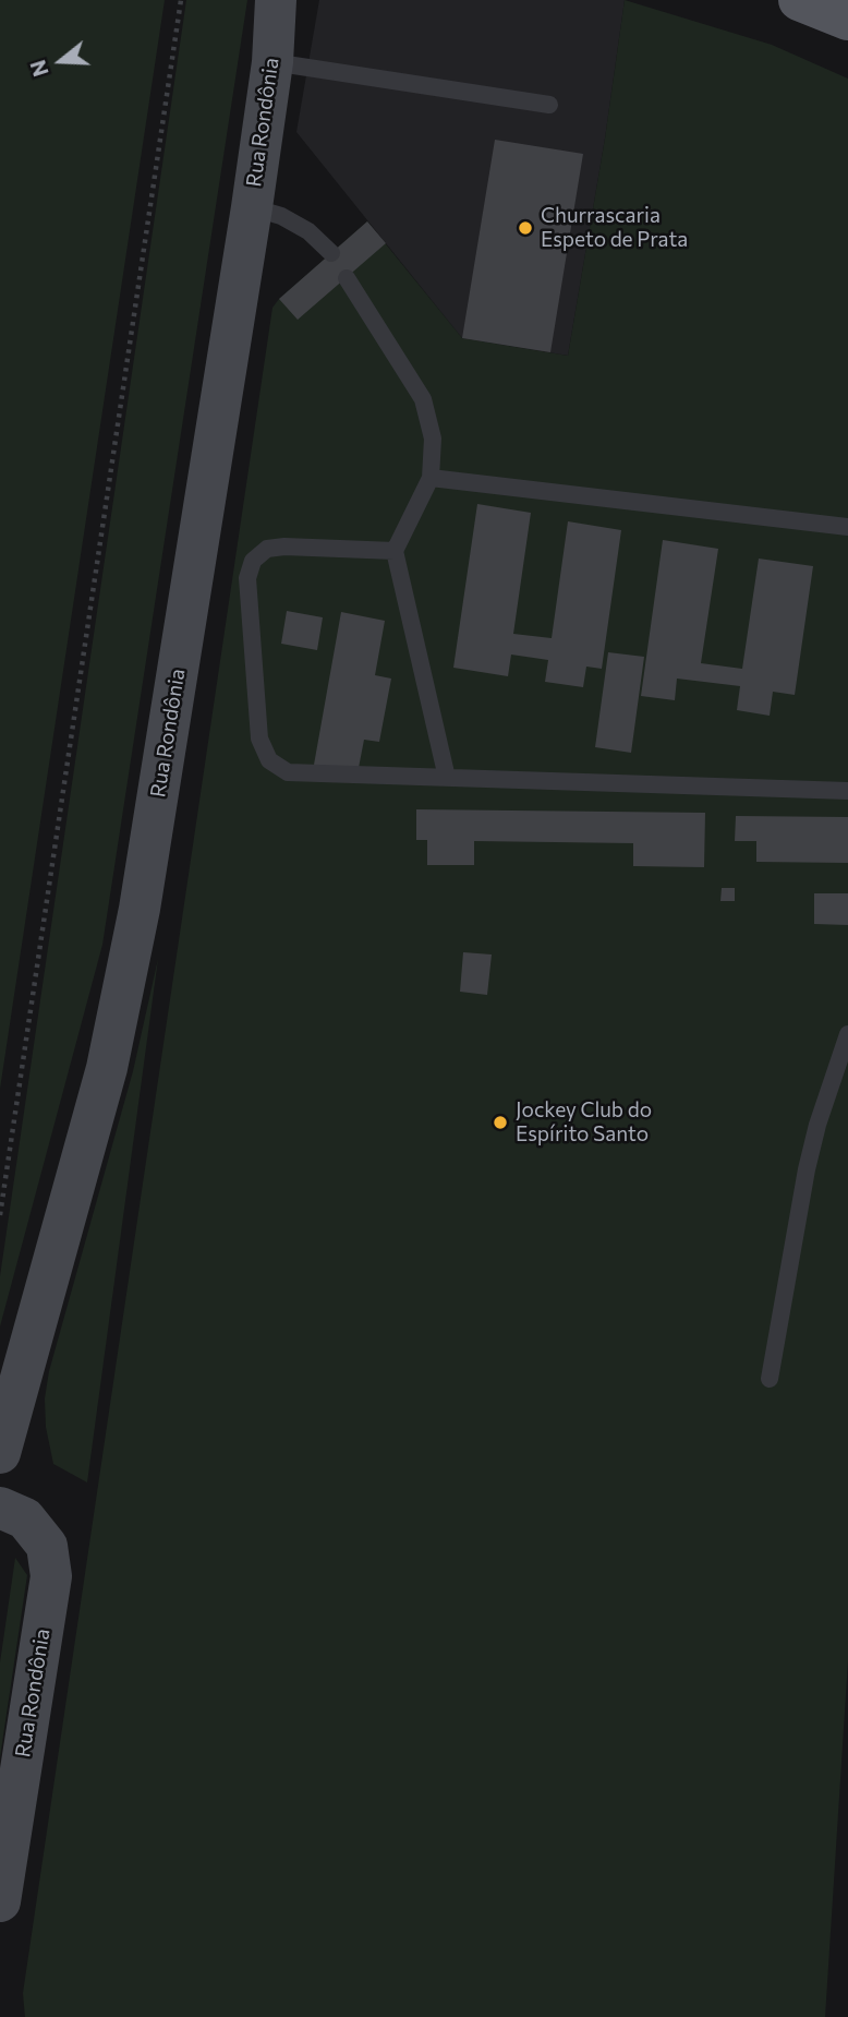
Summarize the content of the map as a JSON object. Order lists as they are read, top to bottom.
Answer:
{
  "streets": {
    "street": ["Rua Rondônia"]
  },
  "places": ["Churrascaria Espeto de Prata", "Jockey Club do Espírito Santo"],
  "north": "left"
}
